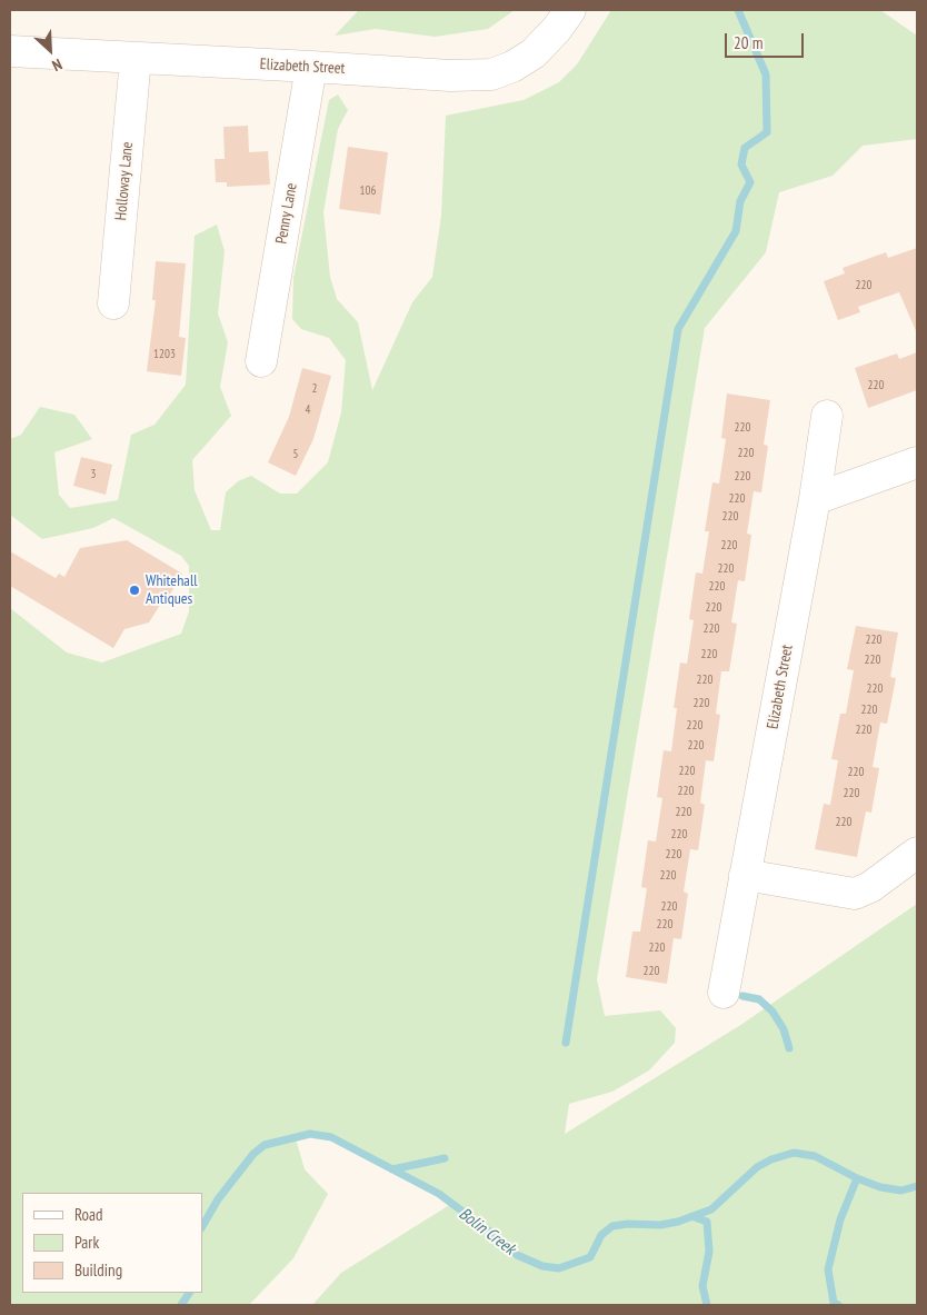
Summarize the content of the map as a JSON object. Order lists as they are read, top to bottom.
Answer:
{
  "streets": {
    "street": ["Elizabeth Street", "Holloway Lane", "Penny Lane"]
  },
  "crossings": [
    ["Elizabeth Street", "Holloway Lane"],
    ["Elizabeth Street", "Penny Lane"]
  ],
  "water": ["Bolin Creek"],
  "places": ["Whitehall Antiques"],
  "house_numbers": [
    "106",
    "220",
    "1203",
    "220",
    "2",
    "4",
    "220",
    "220",
    "5",
    "3",
    "220",
    "220",
    "220",
    "220",
    "220",
    "220",
    "220",
    "220",
    "220",
    "220",
    "220",
    "220",
    "220",
    "220",
    "220",
    "220",
    "220",
    "220",
    "220",
    "220",
    "220",
    "220",
    "220",
    "220",
    "220",
    "220",
    "220",
    "220",
    "220",
    "220",
    "220"
  ],
  "legend": ["Road", "Park", "Building"],
  "scale_bar": "20 m",
  "north": "bottom right"
}
